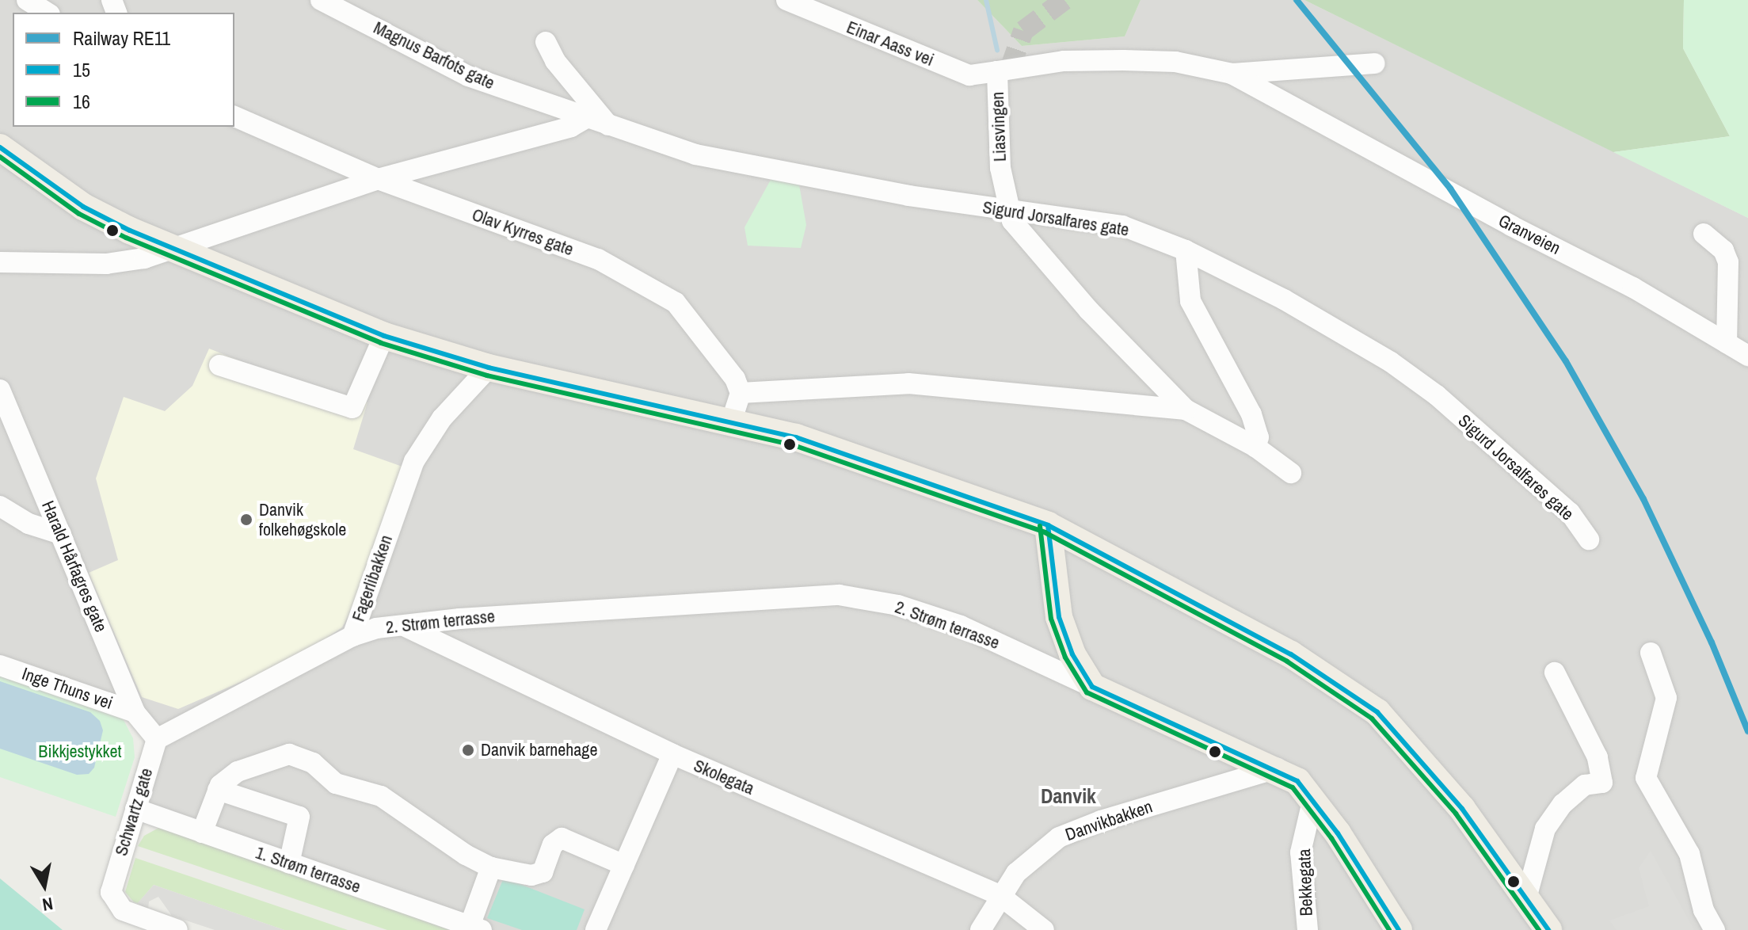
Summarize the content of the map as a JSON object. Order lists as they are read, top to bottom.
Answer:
{
  "streets": {
    "main road": ["2. Strøm terrasse"],
    "street": [
      "Einar Aass vei",
      "Magnus Barfots gate",
      "Liasvingen",
      "Sigurd Jorsalfares gate",
      "Olav Kyrres gate",
      "Granveien",
      "Harald Hårfagres gate",
      "Fagerlibakken",
      "Inge Thuns vei",
      "Skolegata",
      "Schwartz gate",
      "Danvikbakken",
      "1. Strøm terrasse",
      "Bekkegata"
    ]
  },
  "crossings": [
    ["Einar Aass vei", "Liasvingen"],
    ["Magnus Barfots gate", "Sigurd Jorsalfares gate"],
    ["Liasvingen", "Sigurd Jorsalfares gate"],
    ["Liasvingen", "Granveien"],
    ["Harald Hårfagres gate", "Fagerlibakken"],
    ["Harald Hårfagres gate", "Inge Thuns vei"],
    ["Harald Hårfagres gate", "Schwartz gate"],
    ["Fagerlibakken", "2. Strøm terrasse"],
    ["Fagerlibakken", "Schwartz gate"],
    ["2. Strøm terrasse", "Skolegata"],
    ["2. Strøm terrasse", "Danvikbakken"],
    ["2. Strøm terrasse", "Bekkegata"],
    ["Skolegata", "Danvikbakken"],
    ["Schwartz gate", "1. Strøm terrasse"]
  ],
  "districts": ["Danvik"],
  "parks": ["Bikkjestykket"],
  "places": ["Danvik folkehøgskole", "Danvik barnehage"],
  "lines": ["rail line RE11", "transit line 15", "transit line 16"],
  "legend": ["Railway RE11", "15", "16"],
  "north": "bottom"
}
